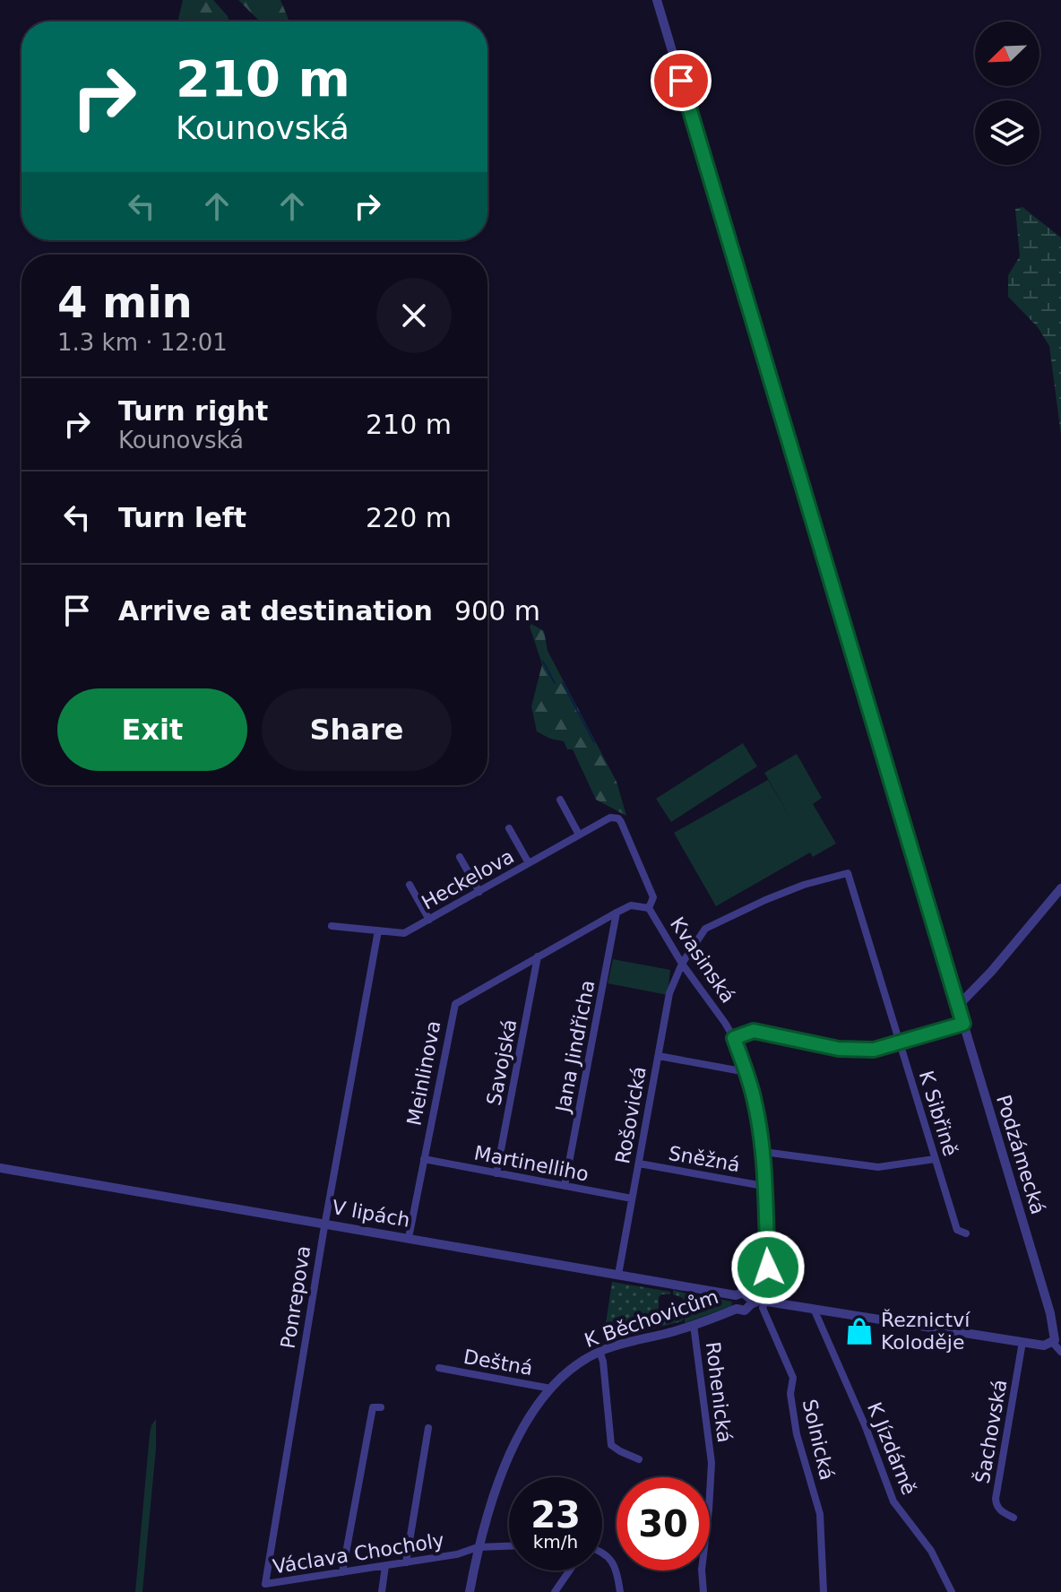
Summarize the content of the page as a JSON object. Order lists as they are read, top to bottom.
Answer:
{
  "streets": {
    "street": [
      "Heckelova",
      "Kvasinská",
      "Jana Jindřicha",
      "Savojská",
      "Meinlinova",
      "K Sibřině",
      "Rošovická",
      "Podzámecká",
      "Sněžná",
      "Martinelliho",
      "V lipách",
      "Ponrepova",
      "K Běchovicům",
      "Deštná",
      "Rohenická",
      "Šachovská",
      "Solnická",
      "K Jízdárně",
      "Václava Chocholy"
    ]
  },
  "crossings": [
    ["Heckelova", "Kvasinská"],
    ["Heckelova", "Ponrepova"],
    ["Kvasinská", "Meinlinova"],
    ["Kvasinská", "Rošovická"],
    ["Kvasinská", "Sněžná"],
    ["Kvasinská", "Solnická"],
    ["Jana Jindřicha", "Meinlinova"],
    ["Jana Jindřicha", "Martinelliho"],
    ["Savojská", "Meinlinova"],
    ["Savojská", "Martinelliho"],
    ["Meinlinova", "Martinelliho"],
    ["Meinlinova", "V lipách"],
    ["K Sibřině", "Rošovická"],
    ["Rošovická", "Sněžná"],
    ["Rošovická", "Martinelliho"],
    ["Rošovická", "V lipách"],
    ["V lipách", "Ponrepova"],
    ["V lipách", "K Běchovicům"],
    ["Ponrepova", "Václava Chocholy"],
    ["K Běchovicům", "Deštná"],
    ["K Běchovicům", "Rohenická"],
    ["K Běchovicům", "Václava Chocholy"]
  ],
  "places": {
    "shop": ["Řeznictví Koloděje"]
  },
  "north": "bottom left",
  "page": {
    "turn": ["210 m", "Kounovská"],
    "heading": ["4 min", "1.3 km · 12:01"],
    "list": [
      {
        "name": "Turn right",
        "note": "Kounovská",
        "value": "210 m"
      },
      {
        "name": "Turn left",
        "value": "220 m"
      },
      {
        "name": "Arrive at destination",
        "value": "900 m"
      }
    ],
    "buttons": ["Exit", "Share"],
    "speed": "23 km/h",
    "limit": "30"
  }
}
